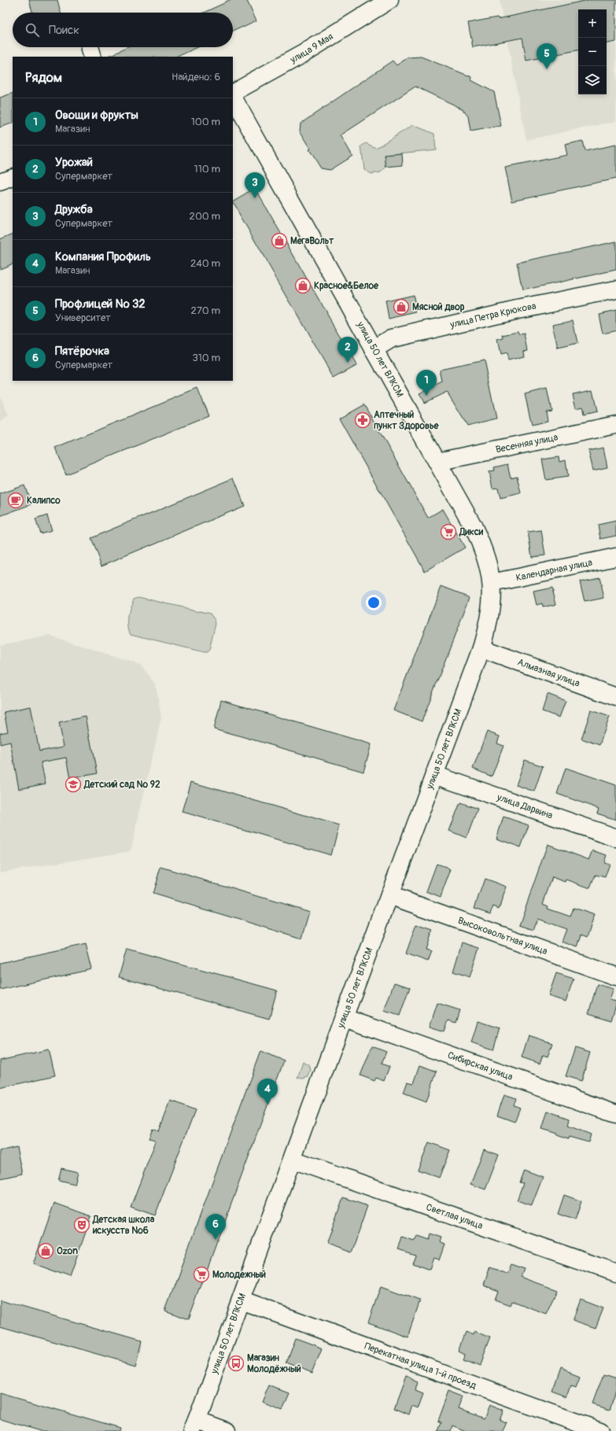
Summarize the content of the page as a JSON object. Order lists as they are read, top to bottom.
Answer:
{
  "streets": {
    "street": [
      "улица 9 Мая",
      "улица Петра Крюкова",
      "улица 50 лет ВЛКСМ",
      "Весенняя улица",
      "Календарная улица",
      "Алмазная улица",
      "улица Дарвина",
      "Высоковольтная улица",
      "Сибирская улица",
      "Светлая улица",
      "Перекатная улица 1-й проезд"
    ]
  },
  "crossings": [
    ["улица Петра Крюкова", "улица 50 лет ВЛКСМ"],
    ["улица 50 лет ВЛКСМ", "Весенняя улица"],
    ["улица 50 лет ВЛКСМ", "Календарная улица"],
    ["улица 50 лет ВЛКСМ", "Алмазная улица"],
    ["улица 50 лет ВЛКСМ", "улица Дарвина"],
    ["улица 50 лет ВЛКСМ", "Высоковольтная улица"],
    ["улица 50 лет ВЛКСМ", "Сибирская улица"],
    ["улица 50 лет ВЛКСМ", "Светлая улица"],
    ["улица 50 лет ВЛКСМ", "Перекатная улица 1-й проезд"]
  ],
  "places": {
    "shop": [
      "МегаВольт",
      "Красное&Белое",
      "Мясной двор",
      "Ozon"
    ],
    "pharmacy": ["Аптечный пункт Здоровье"],
    "cafe": ["Калипсо"],
    "supermarket": ["Дикси", "Молодежный"],
    "school or university": ["Детский сад № 92"],
    "theatre": ["Детская школа искусств №6"],
    "bus stop": ["Магазин Молодёжный"]
  },
  "page": {
    "map_buttons": ["+", "−"],
    "search": "Поиск",
    "pins": [
      "5",
      "3",
      "2",
      "1",
      "4",
      "6"
    ],
    "heading": ["Рядом", "Найдено: 6"],
    "list": [
      {
        "mark": "1",
        "name": "Овощи и фрукты",
        "note": "Магазин",
        "value": "100 m"
      },
      {
        "mark": "2",
        "name": "Урожай",
        "note": "Супермаркет",
        "value": "110 m"
      },
      {
        "mark": "3",
        "name": "Дружба",
        "note": "Супермаркет",
        "value": "200 m"
      },
      {
        "mark": "4",
        "name": "Компания Профиль",
        "note": "Магазин",
        "value": "240 m"
      },
      {
        "mark": "5",
        "name": "Профлицей № 32",
        "note": "Университет",
        "value": "270 m"
      },
      {
        "mark": "6",
        "name": "Пятёрочка",
        "note": "Супермаркет",
        "value": "310 m"
      }
    ]
  }
}
